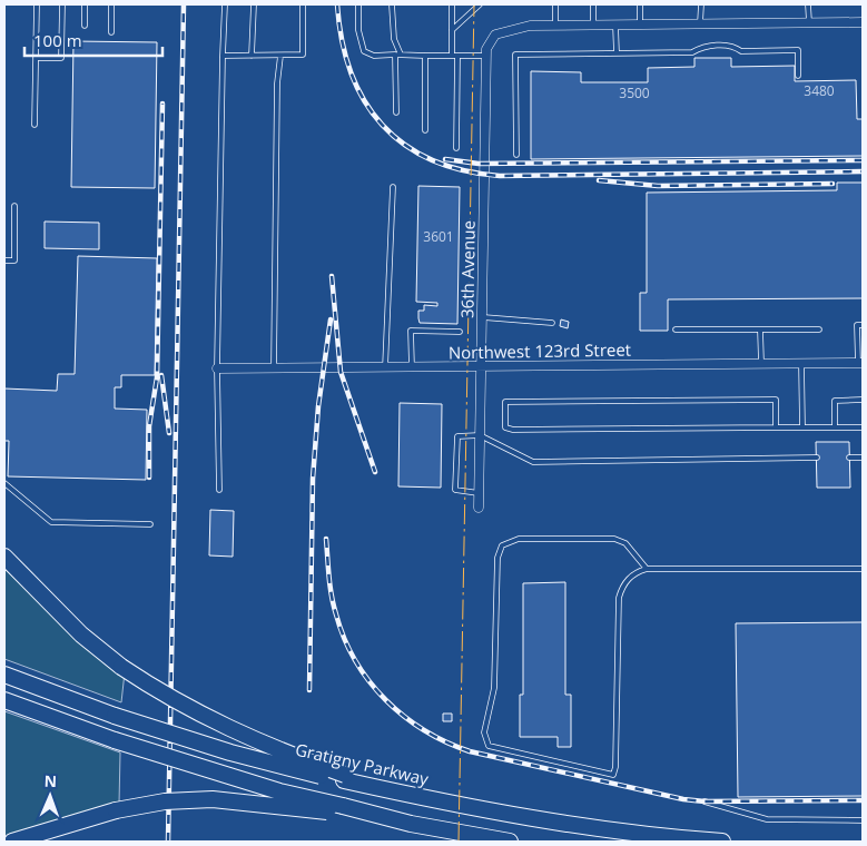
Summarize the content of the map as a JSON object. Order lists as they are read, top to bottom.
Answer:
{
  "streets": {
    "highway": ["Gratigny Parkway"],
    "street": ["36th Avenue", "Northwest 123rd Street"]
  },
  "crossings": [
    ["36th Avenue", "Northwest 123rd Street"]
  ],
  "house_numbers": ["3480", "3500", "3601"],
  "scale_bar": "100 m",
  "north": "top"
}
